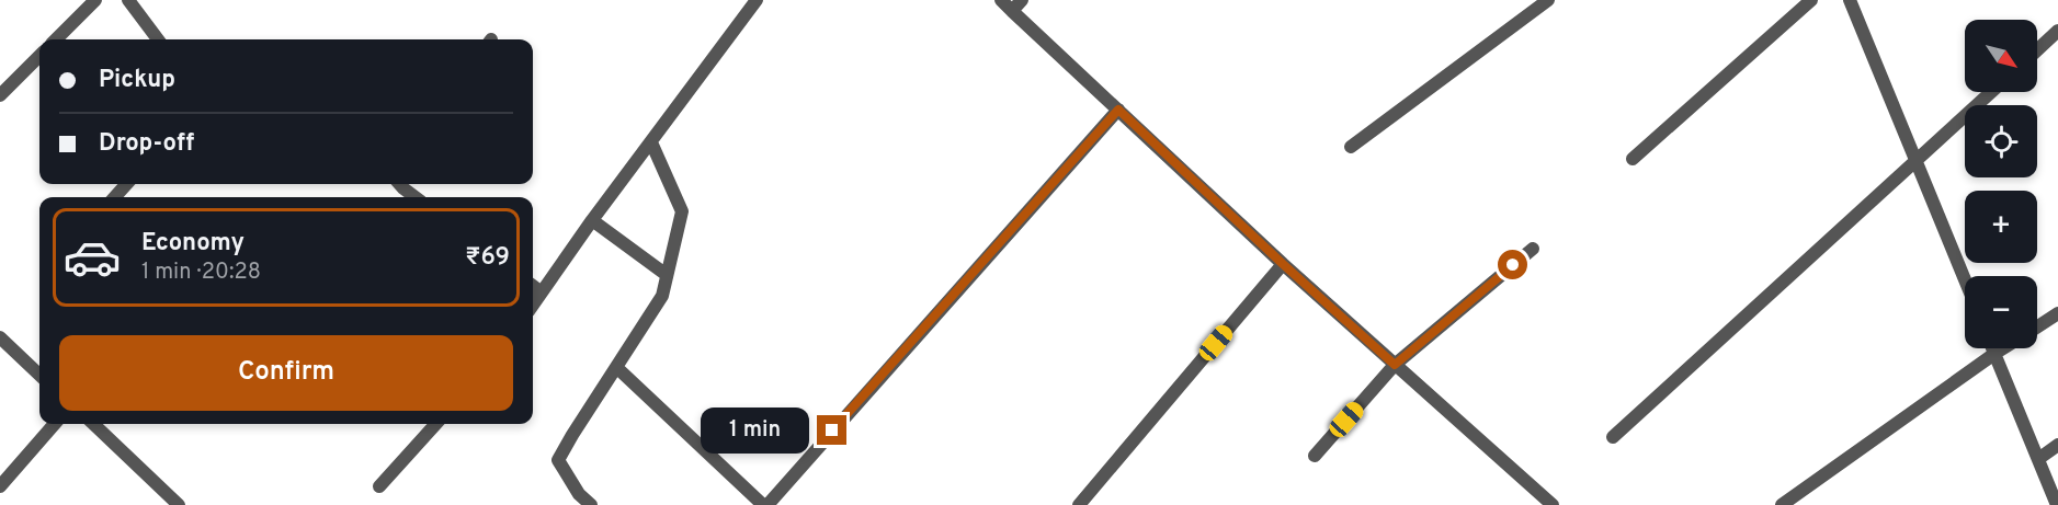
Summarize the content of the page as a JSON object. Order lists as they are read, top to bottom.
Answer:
{
  "north": "bottom right",
  "page": {
    "map_buttons": ["+", "−"],
    "banner": ["Pickup", "Drop-off"],
    "list": [
      {
        "name": "Economy",
        "note": "1 min · 20:28",
        "value": "₹69"
      }
    ],
    "buttons": "Confirm",
    "bubble": "1 min"
  }
}
